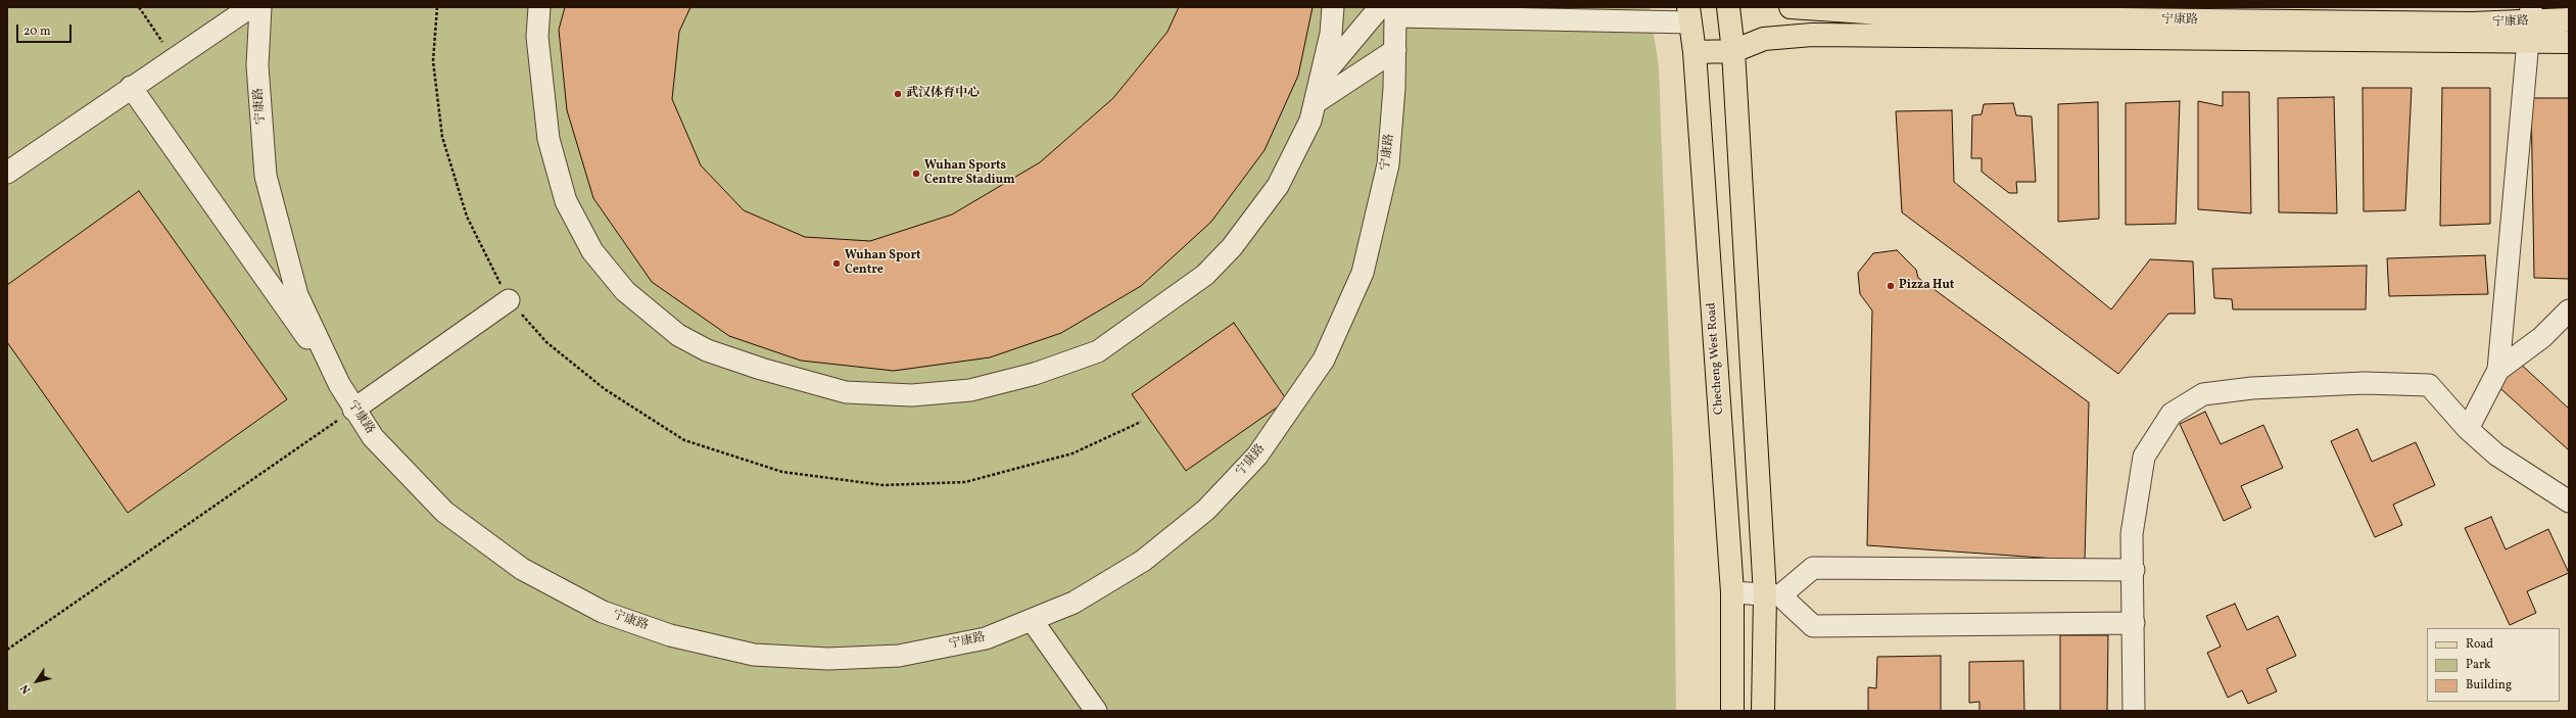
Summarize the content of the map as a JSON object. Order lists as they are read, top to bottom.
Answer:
{
  "streets": {
    "main road": ["宁康路", "Checheng West Road"]
  },
  "places": [
    "武汉体育中心",
    "Wuhan Sports Centre Stadium",
    "Wuhan Sport Centre",
    "Pizza Hut"
  ],
  "legend": ["Road", "Park", "Building"],
  "scale_bar": "20 m",
  "north": "bottom left"
}
